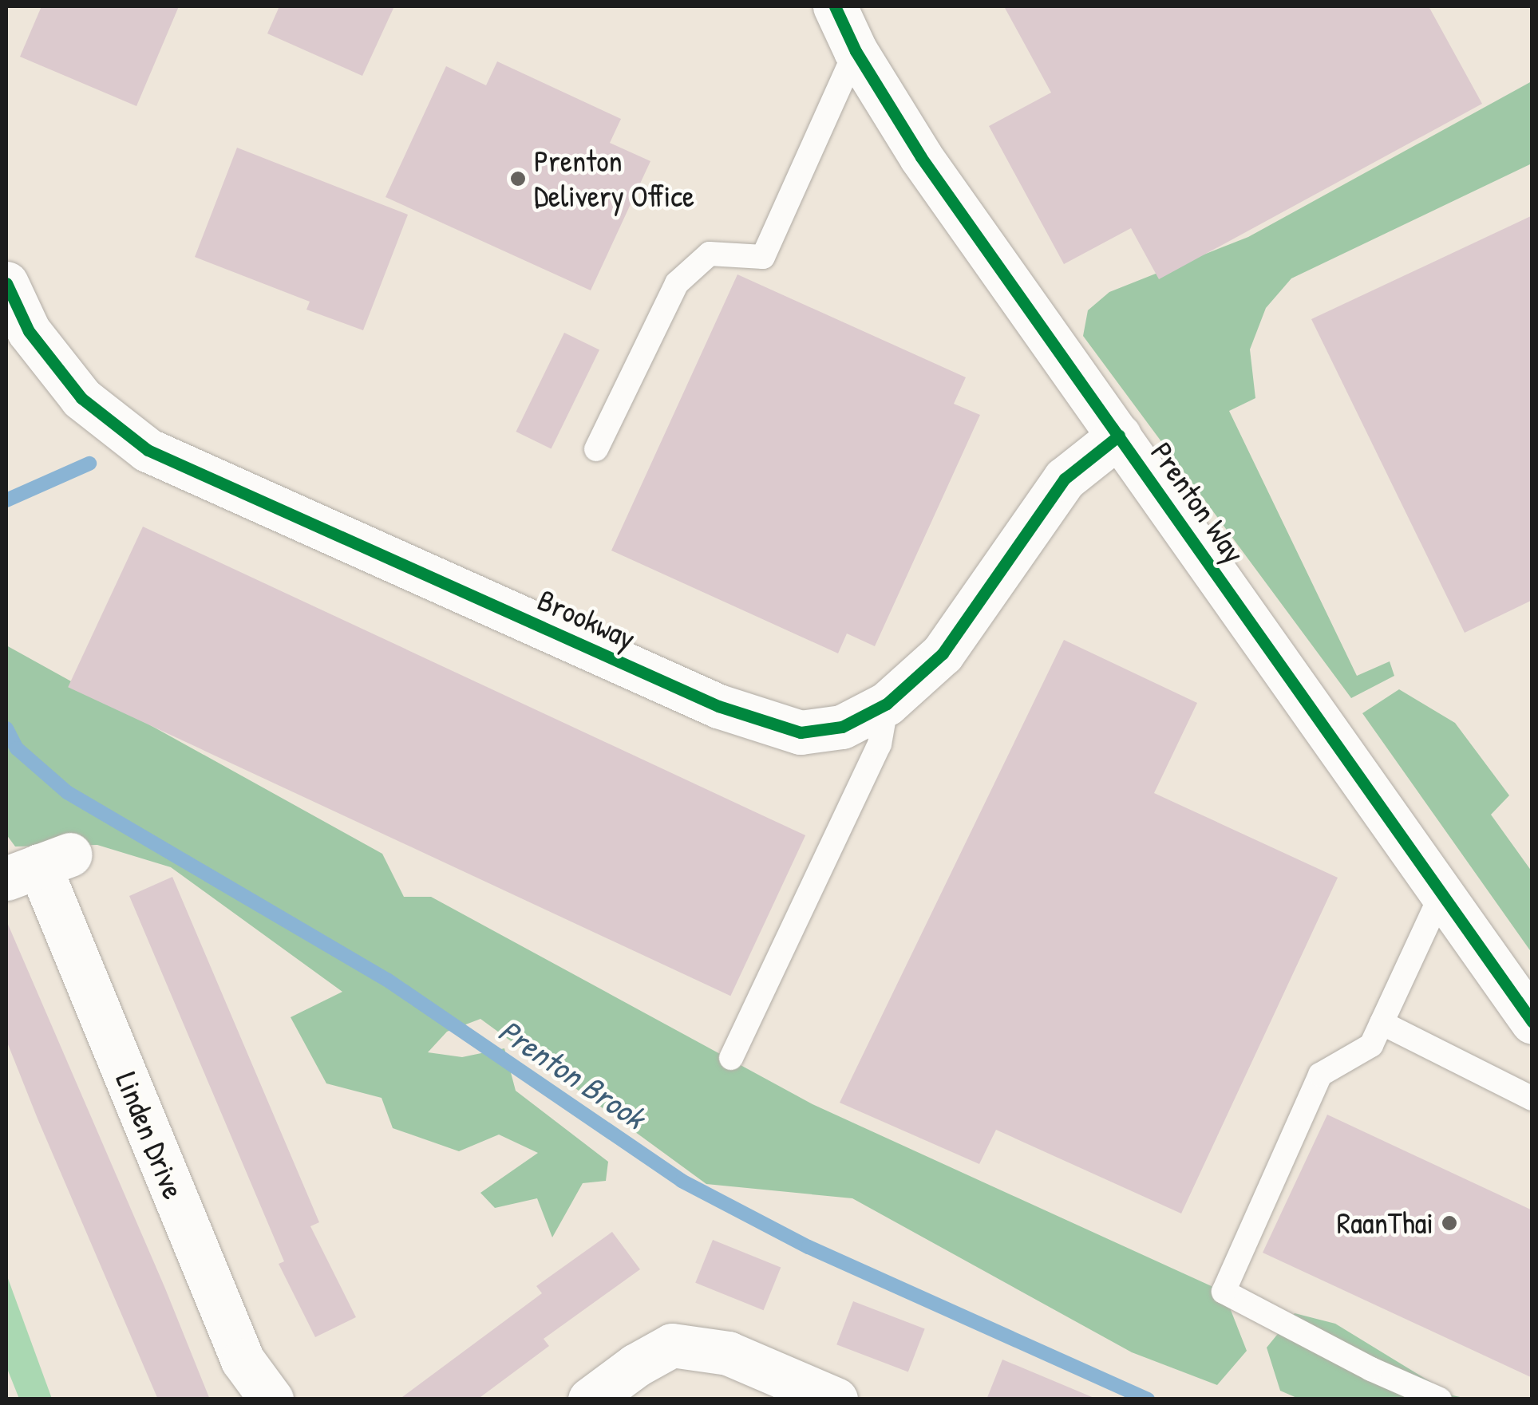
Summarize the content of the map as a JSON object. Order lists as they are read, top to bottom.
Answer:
{
  "streets": {
    "street": ["Prenton Way", "Brookway", "Linden Drive"]
  },
  "crossings": [
    ["Prenton Way", "Brookway"]
  ],
  "water": ["Prenton Brook"],
  "places": ["Prenton Delivery Office", "RaanThai"]
}
